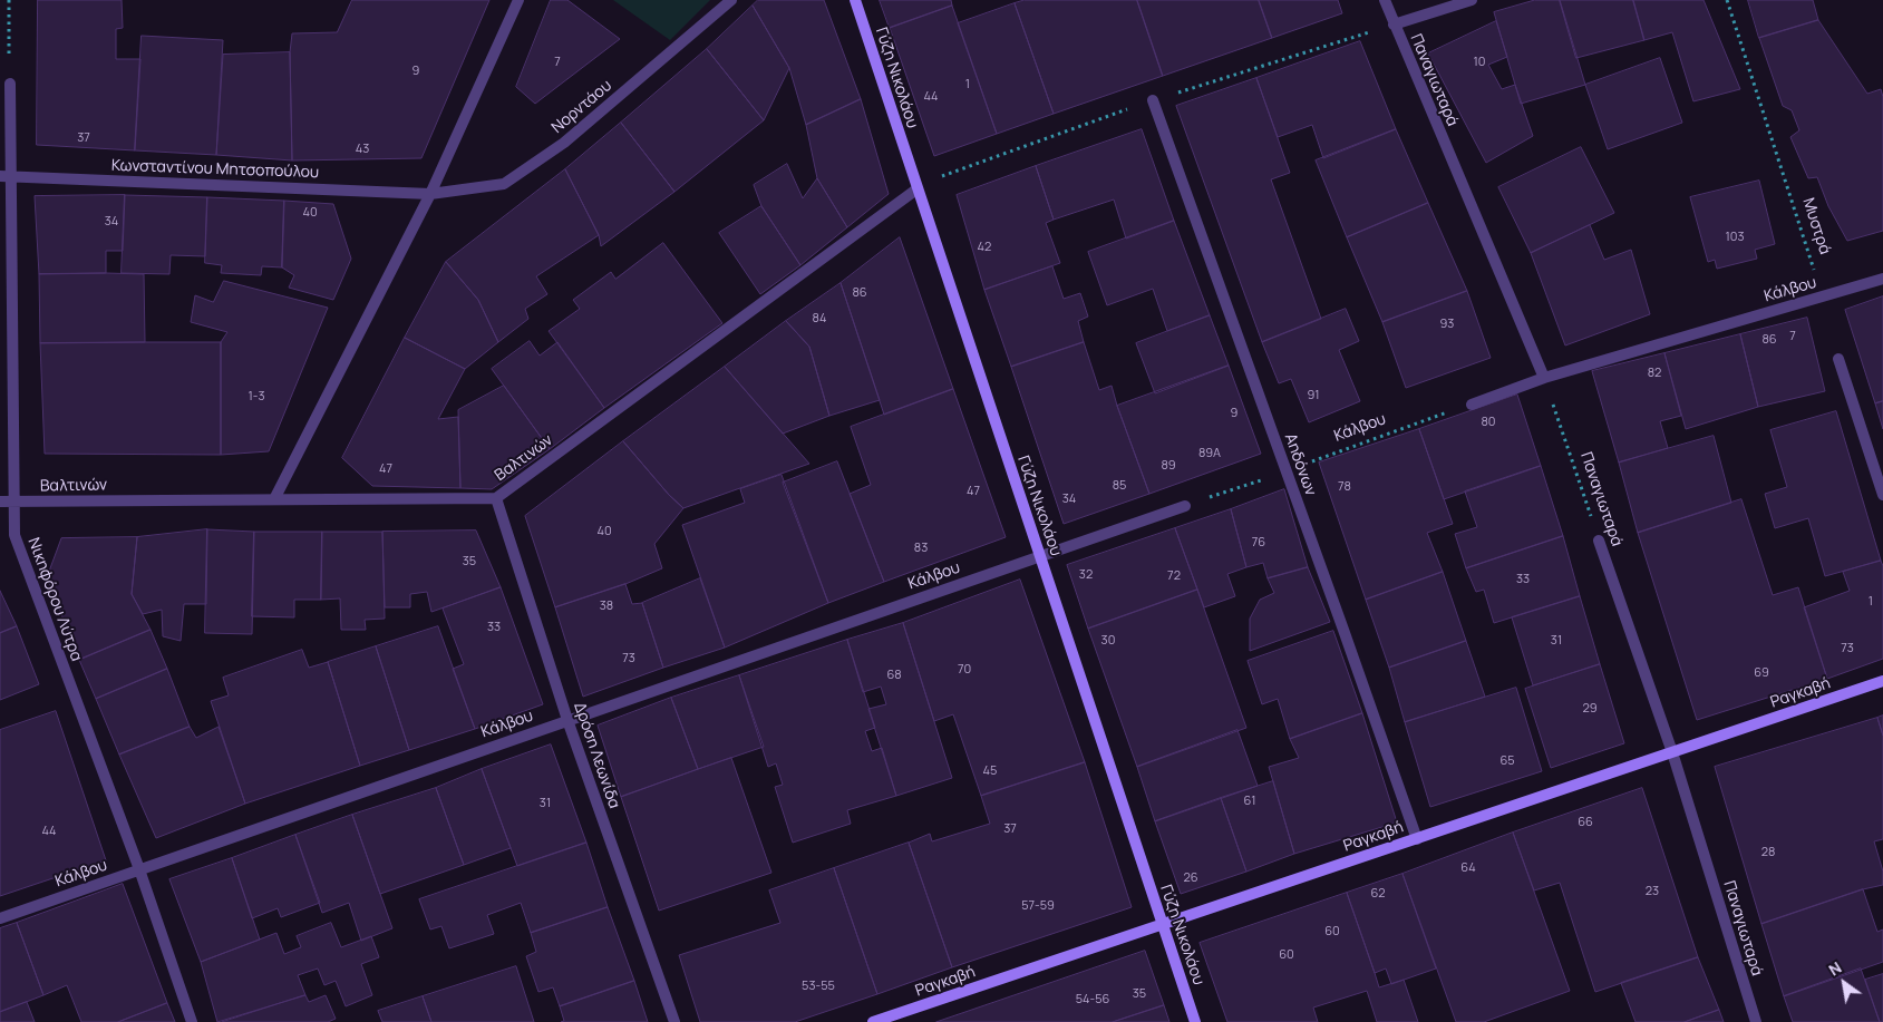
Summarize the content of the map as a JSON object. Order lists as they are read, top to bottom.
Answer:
{
  "streets": {
    "street": [
      "Γύζη Νικολάου",
      "Παναγιωταρά",
      "Νορντάου",
      "Κωνσταντίνου Μητσοπούλου",
      "Κάλβου",
      "Βαλτινών",
      "Αηδόνων",
      "Νικηφόρου Λύτρα",
      "Ραγκαβή",
      "Δρόση Λεωνίδα"
    ],
    "path": ["Μυστρά"]
  },
  "crossings": [
    ["Γύζη Νικολάου", "Κάλβου"],
    ["Γύζη Νικολάου", "Βαλτινών"],
    ["Γύζη Νικολάου", "Ραγκαβή"],
    ["Παναγιωταρά", "Κάλβου"],
    ["Παναγιωταρά", "Ραγκαβή"],
    ["Νορντάου", "Κωνσταντίνου Μητσοπούλου"],
    ["Κωνσταντίνου Μητσοπούλου", "Νικηφόρου Λύτρα"],
    ["Μυστρά", "Κάλβου"],
    ["Κάλβου", "Αηδόνων"],
    ["Κάλβου", "Νικηφόρου Λύτρα"],
    ["Κάλβου", "Δρόση Λεωνίδα"],
    ["Βαλτινών", "Νικηφόρου Λύτρα"],
    ["Βαλτινών", "Δρόση Λεωνίδα"],
    ["Αηδόνων", "Ραγκαβή"]
  ],
  "house_numbers": [
    "7",
    "10",
    "9",
    "1",
    "44",
    "37",
    "43",
    "40",
    "34",
    "103",
    "42",
    "86",
    "84",
    "93",
    "7",
    "86",
    "82",
    "91",
    "1-3",
    "9",
    "80",
    "89Α",
    "89",
    "47",
    "85",
    "78",
    "47",
    "34",
    "40",
    "76",
    "83",
    "35",
    "32",
    "72",
    "33",
    "1",
    "38",
    "33",
    "30",
    "31",
    "73",
    "73",
    "70",
    "69",
    "68",
    "29",
    "65",
    "45",
    "61",
    "31",
    "66",
    "37",
    "44",
    "28",
    "64",
    "26",
    "23",
    "62",
    "57-59",
    "60",
    "60",
    "53-55",
    "35",
    "54-56"
  ],
  "north": "top left"
}
